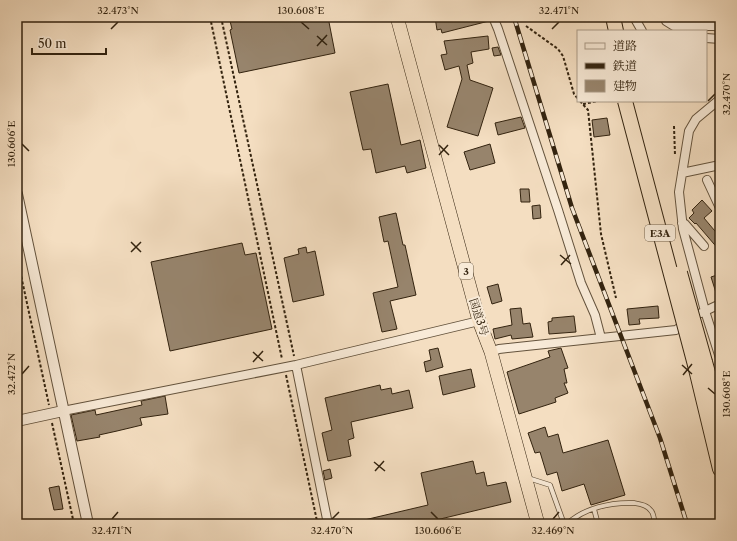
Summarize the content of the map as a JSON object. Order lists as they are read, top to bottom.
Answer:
{
  "streets": {
    "highway": ["E3A", "3", "国道3号"]
  },
  "legend": ["道路", "鉄道", "建物"],
  "scale_bar": "50 m",
  "coordinates": [
    "32.473°N",
    "130.608°E",
    "32.471°N",
    "32.470°N",
    "130.606°E",
    "32.472°N",
    "32.469°N"
  ]
}
